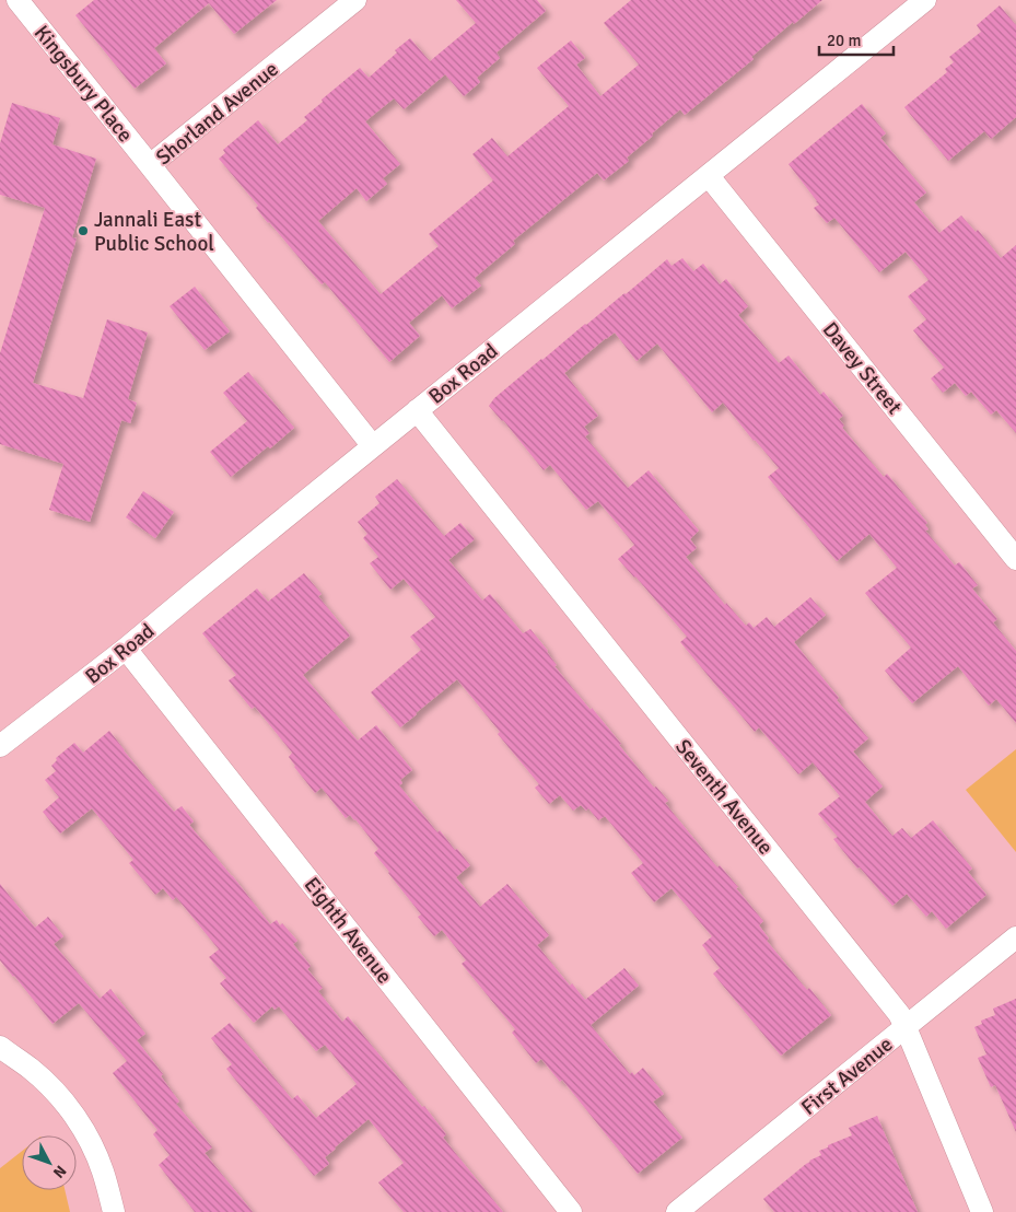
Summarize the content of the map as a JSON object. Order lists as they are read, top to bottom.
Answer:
{
  "streets": {
    "street": [
      "Kingsbury Place",
      "Shorland Avenue",
      "Davey Street",
      "Box Road",
      "Seventh Avenue",
      "Eighth Avenue",
      "First Avenue"
    ]
  },
  "crossings": [
    ["Kingsbury Place", "Shorland Avenue"],
    ["Shorland Avenue", "Box Road"],
    ["Davey Street", "Box Road"],
    ["Box Road", "Seventh Avenue"],
    ["Box Road", "Eighth Avenue"],
    ["Seventh Avenue", "First Avenue"]
  ],
  "places": ["Jannali East Public School"],
  "scale_bar": "20 m",
  "north": "bottom right"
}
